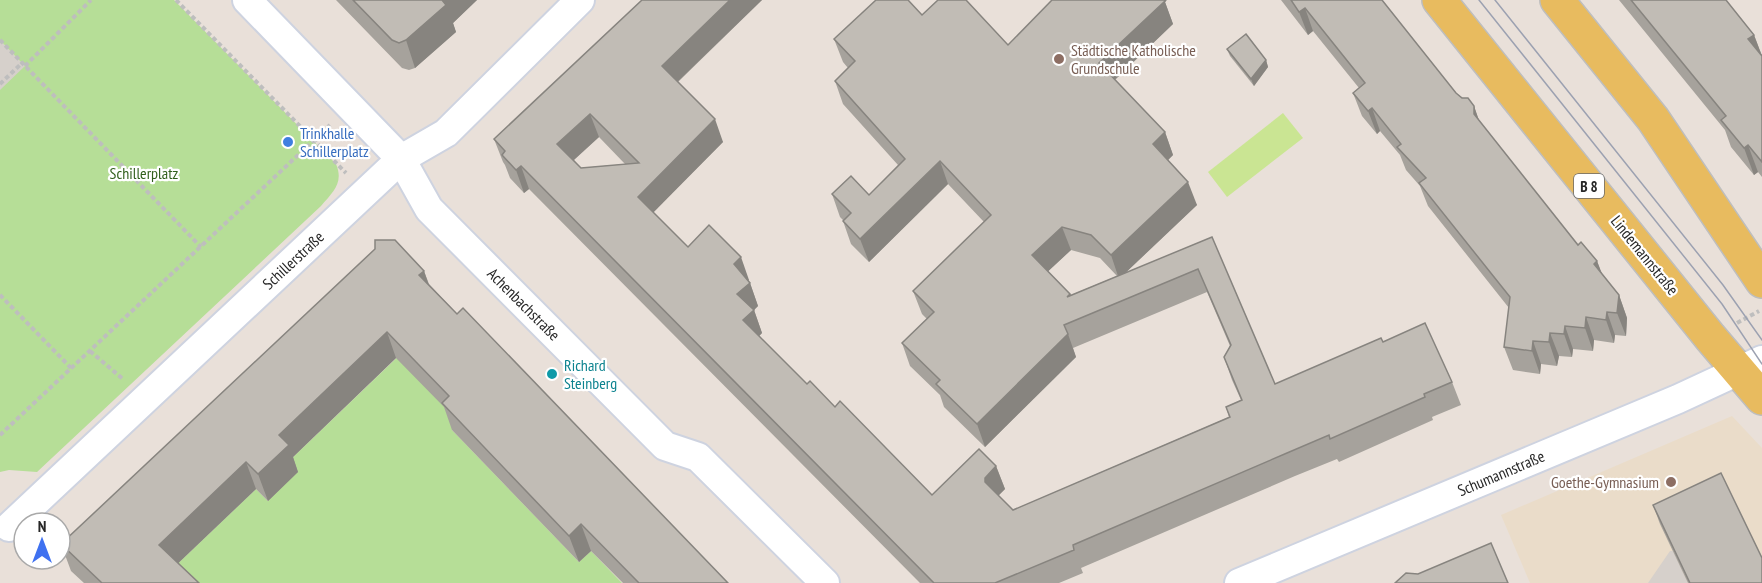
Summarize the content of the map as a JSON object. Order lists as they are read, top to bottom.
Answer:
{
  "streets": {
    "main road": ["B 8", "Lindemannstraße"],
    "street": ["Schillerstraße", "Achenbachstraße", "Schumannstraße"]
  },
  "crossings": [
    ["Lindemannstraße", "Schumannstraße"],
    ["Schillerstraße", "Achenbachstraße"]
  ],
  "parks": ["Schillerplatz"],
  "places": [
    "Städtische Katholische Grundschule",
    "Trinkhalle Schillerplatz",
    "Richard Steinberg",
    "Goethe-Gymnasium"
  ],
  "north": "top"
}
